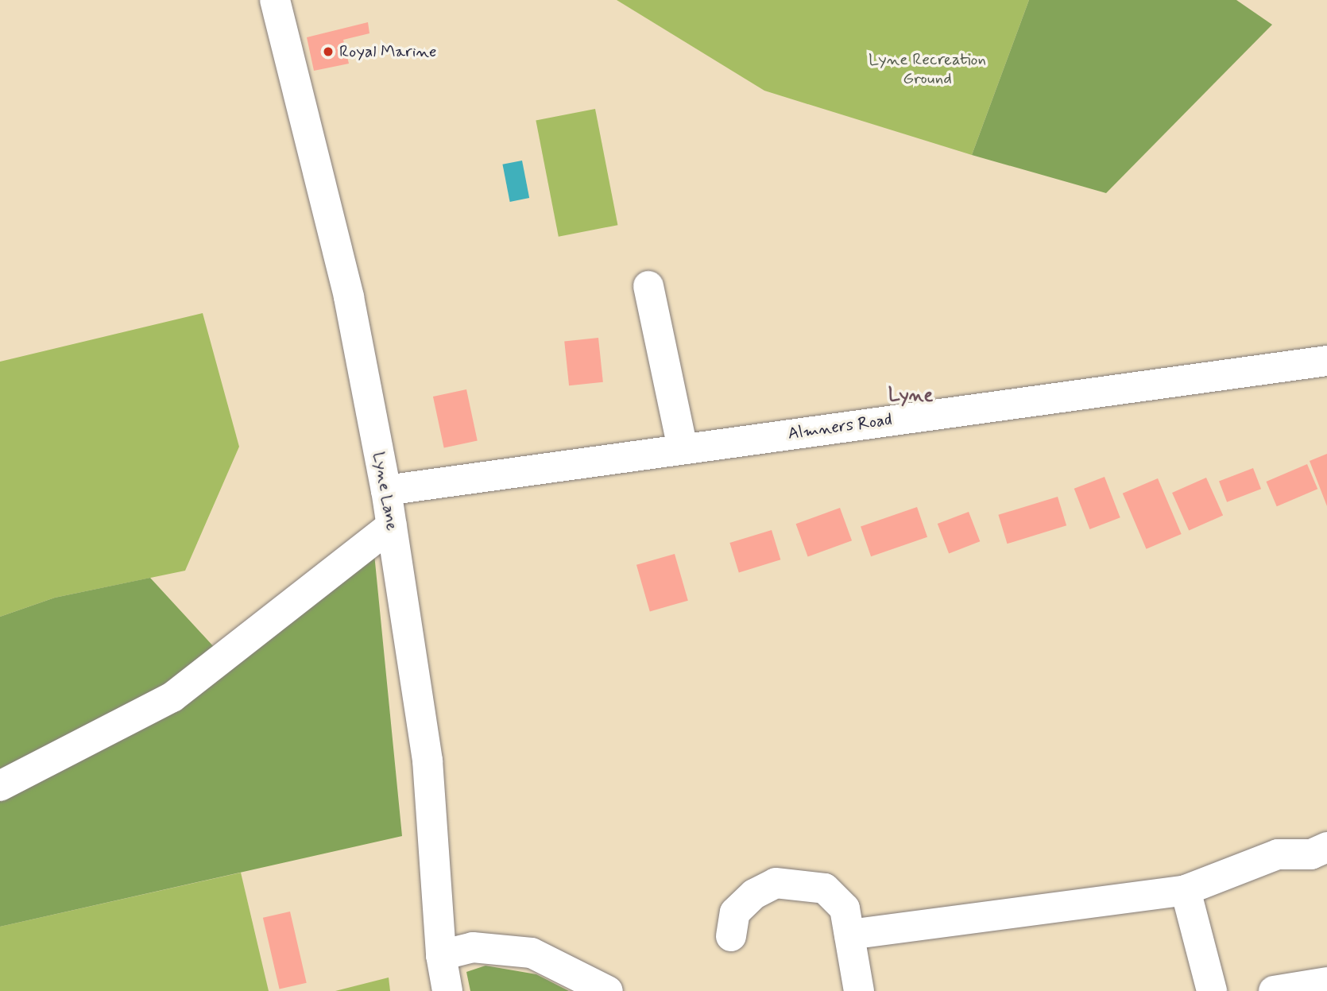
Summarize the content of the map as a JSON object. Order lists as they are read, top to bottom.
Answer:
{
  "streets": {
    "street": ["Almners Road", "Lyne Lane"]
  },
  "crossings": [
    ["Almners Road", "Lyne Lane"]
  ],
  "districts": ["Lyne"],
  "parks": ["Lyne Recreation Ground"],
  "places": ["Royal Marine"]
}
